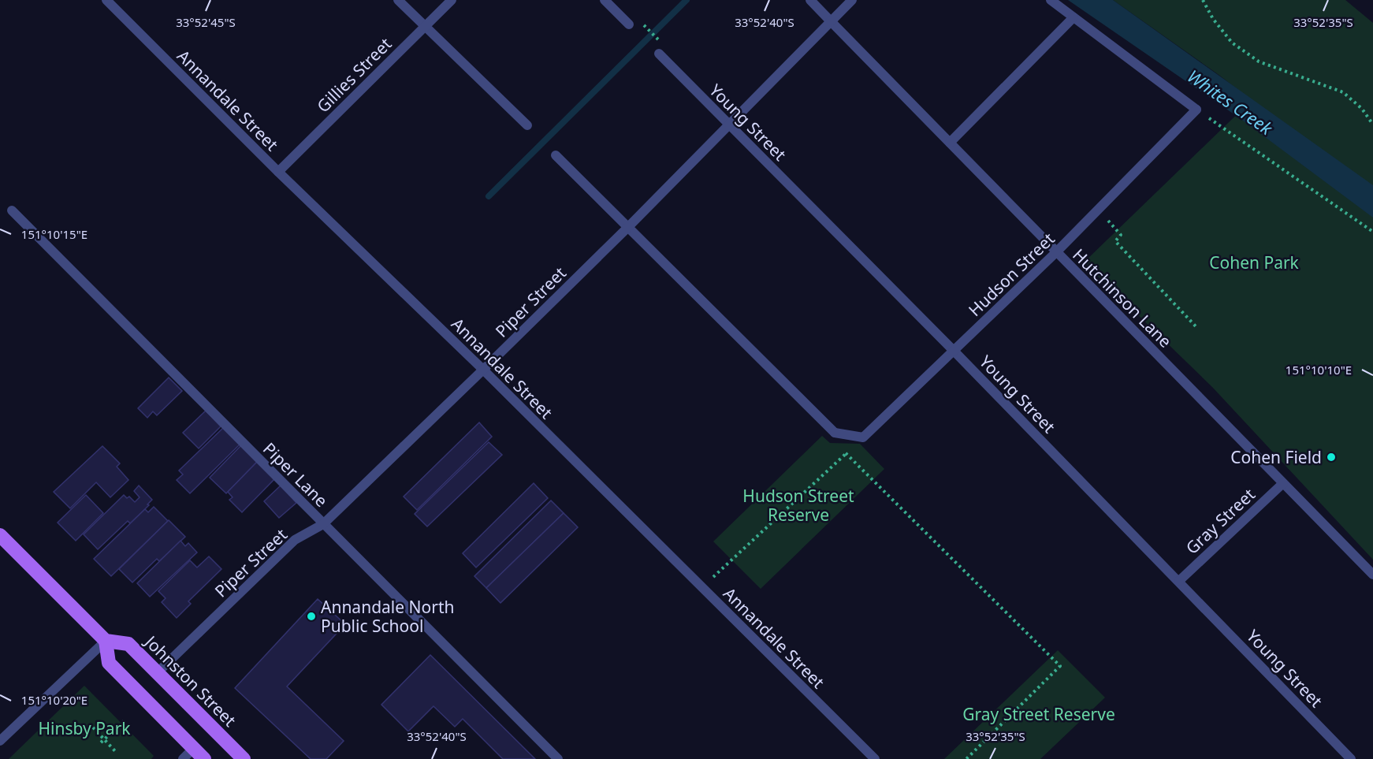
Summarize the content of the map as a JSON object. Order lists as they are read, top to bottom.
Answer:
{
  "streets": {
    "main road": ["Johnston Street"],
    "street": [
      "Gillies Street",
      "Annandale Street",
      "Young Street",
      "Hudson Street",
      "Hutchinson Lane",
      "Piper Street",
      "Piper Lane",
      "Gray Street"
    ]
  },
  "crossings": [
    ["Gillies Street", "Annandale Street"],
    ["Annandale Street", "Piper Street"],
    ["Young Street", "Hudson Street"],
    ["Young Street", "Piper Street"],
    ["Young Street", "Gray Street"],
    ["Hudson Street", "Hutchinson Lane"],
    ["Hutchinson Lane", "Piper Street"],
    ["Hutchinson Lane", "Gray Street"],
    ["Piper Street", "Piper Lane"],
    ["Piper Street", "Johnston Street"]
  ],
  "water": ["Whites Creek"],
  "parks": [
    "Cohen Park",
    "Hudson Street Reserve",
    "Gray Street Reserve",
    "Hinsby Park"
  ],
  "places": ["Cohen Field", "Annandale North Public School"],
  "coordinates": [
    "33°52'45\"S",
    "33°52'40\"S",
    "33°52'35\"S",
    "151°10'15\"E",
    "151°10'10\"E",
    "151°10'20\"E"
  ]
}
